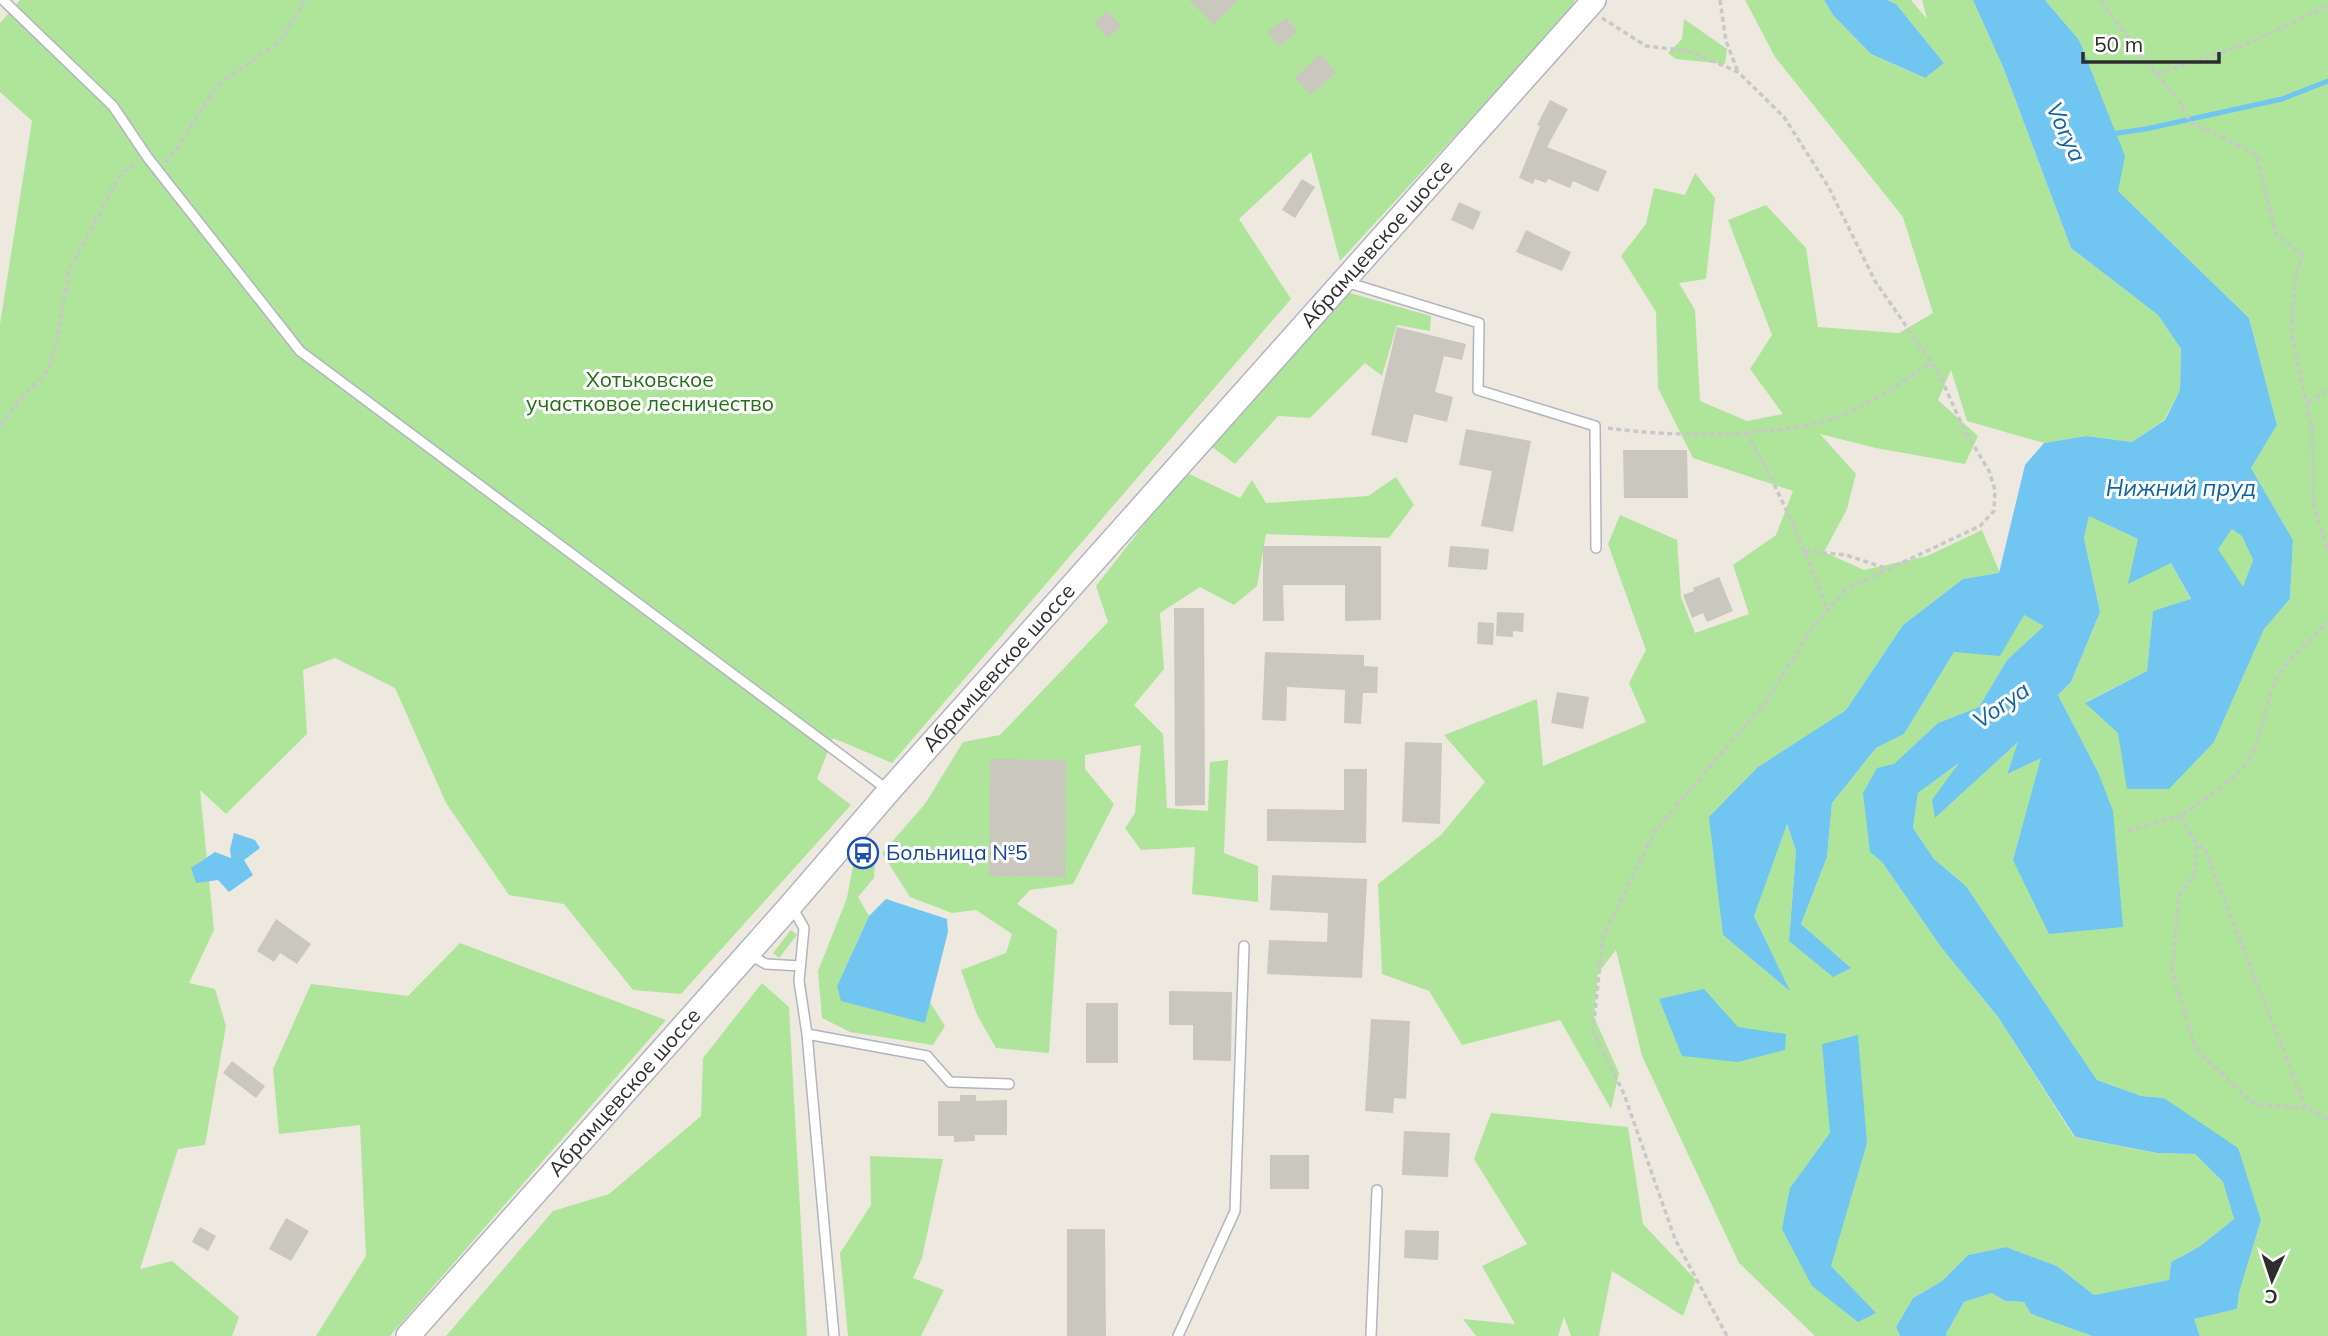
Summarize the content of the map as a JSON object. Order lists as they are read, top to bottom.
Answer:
{
  "streets": {
    "street": ["Абрамцевское шоссе"]
  },
  "water": ["Vorya", "Нижний пруд"],
  "parks": ["Хотьковское участковое лесничество"],
  "places": {
    "bus stop": ["Больница №5"]
  },
  "scale_bar": "50 m",
  "north": "bottom"
}
